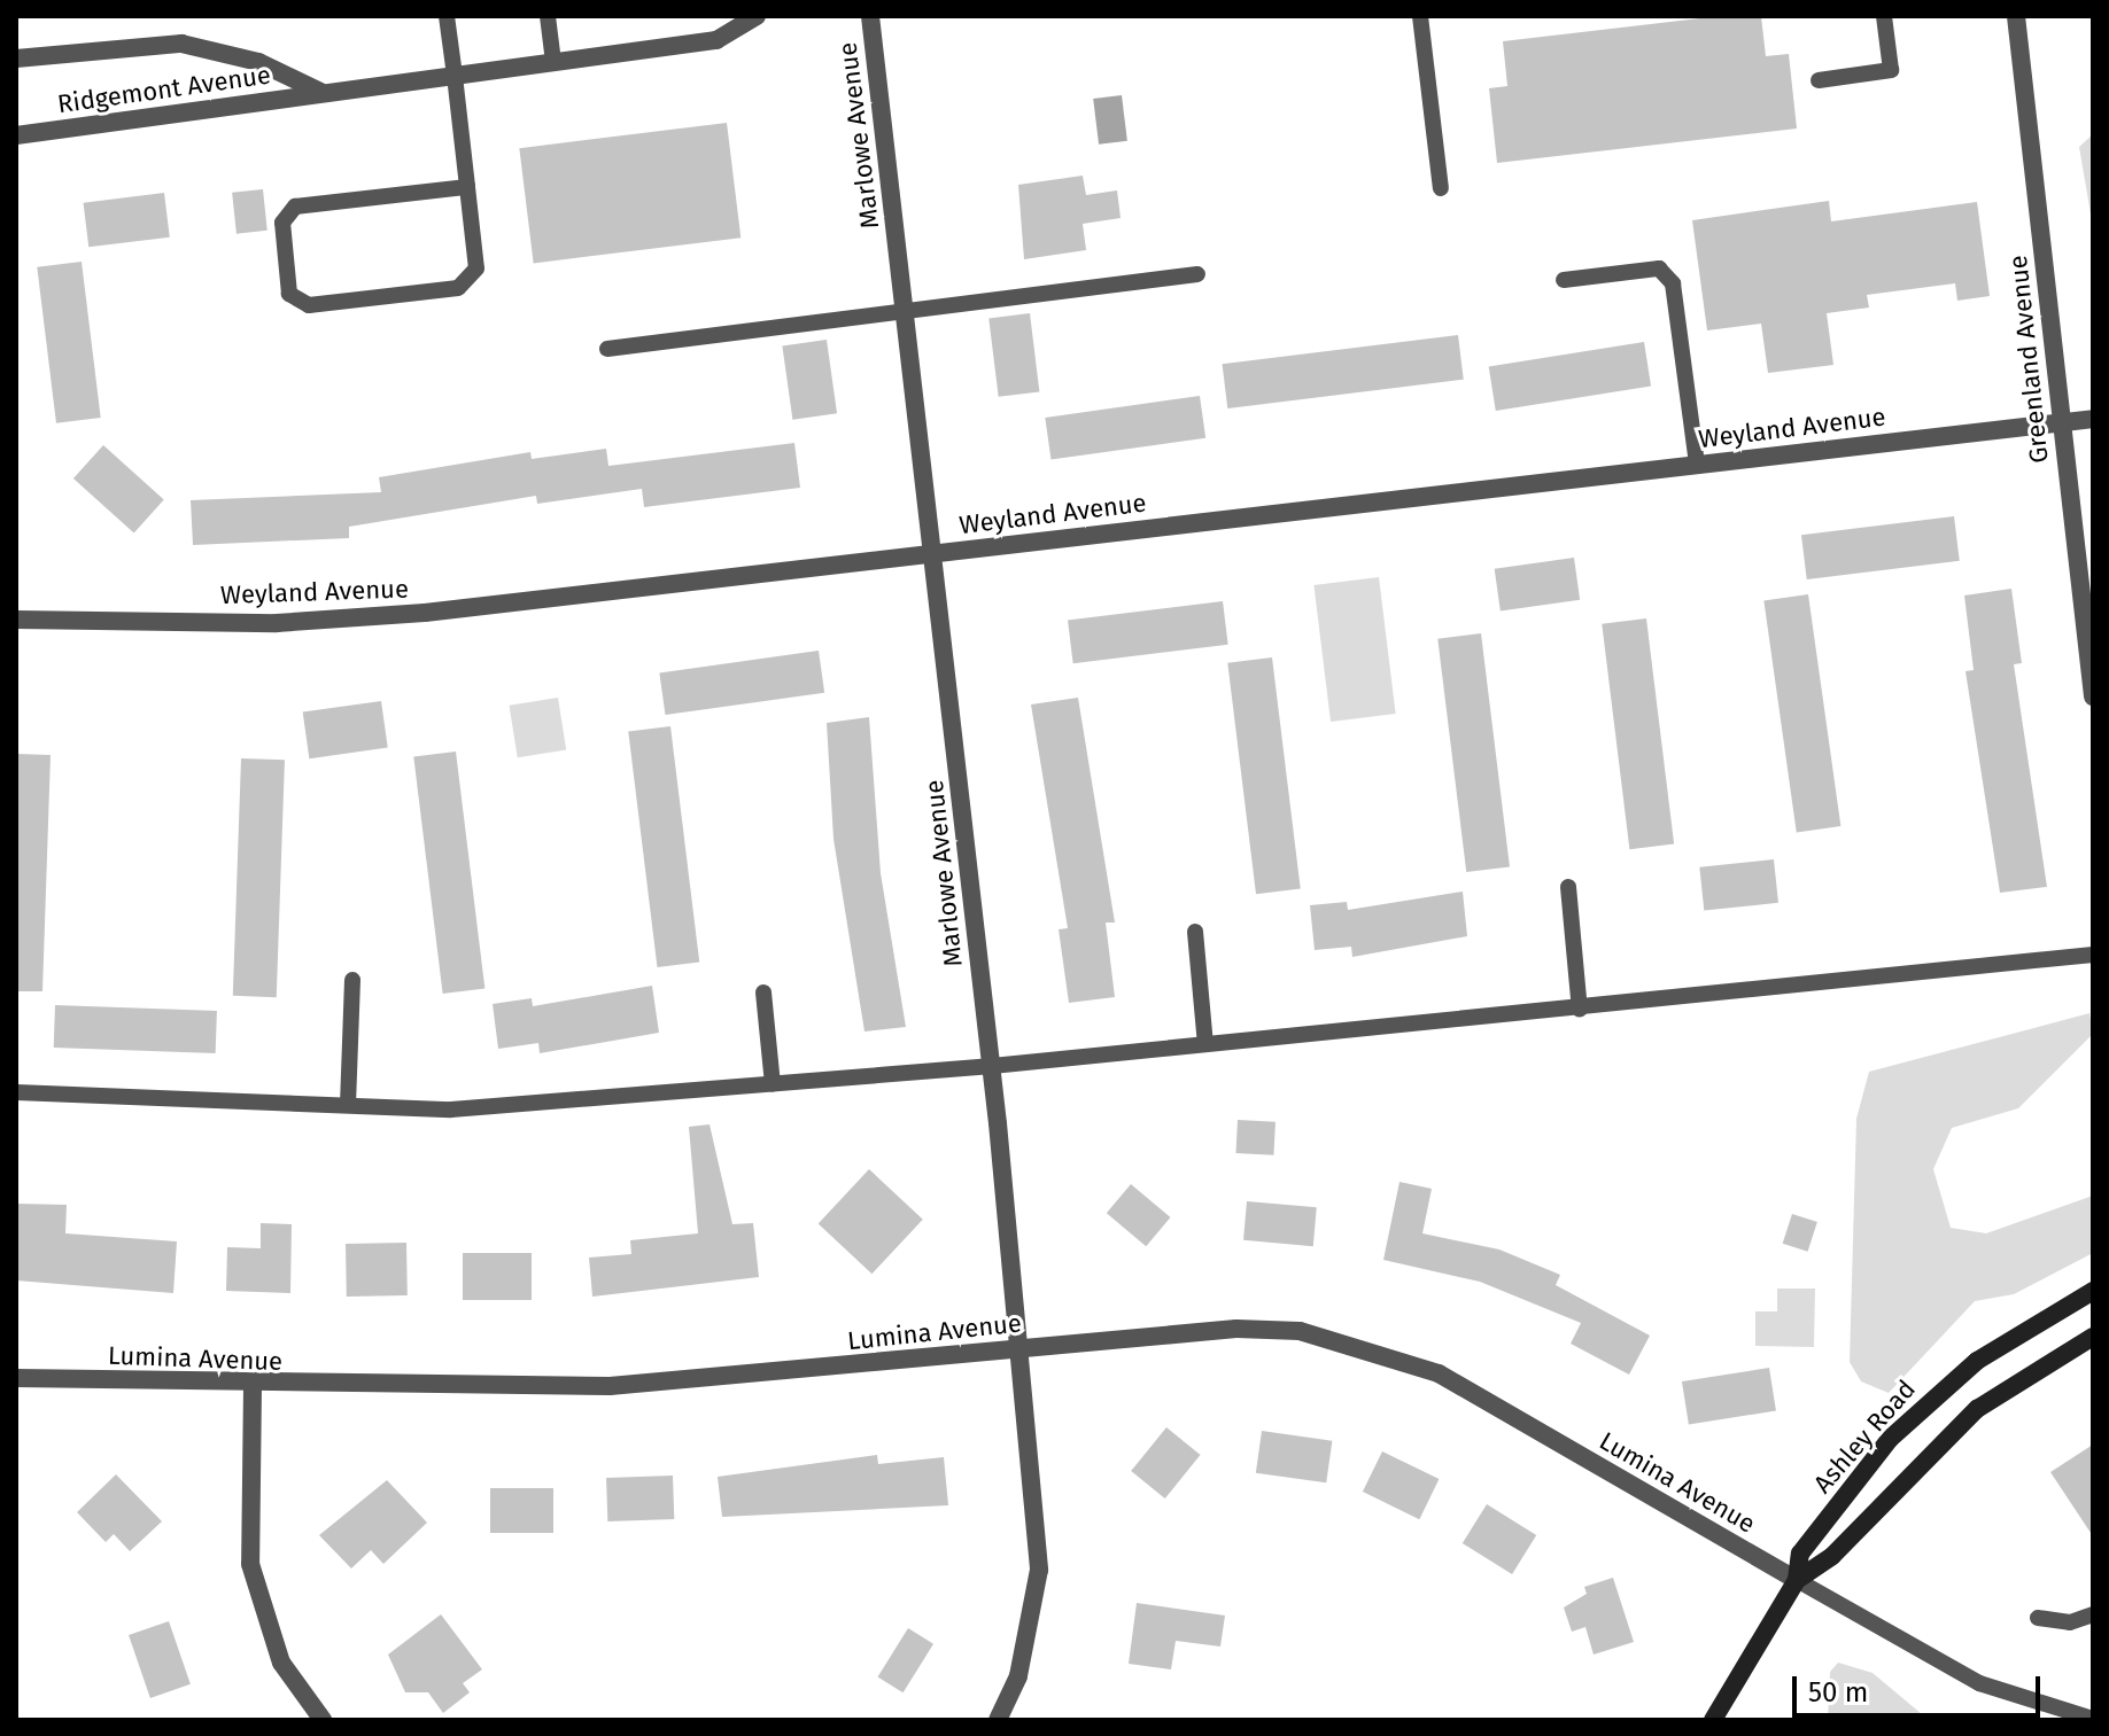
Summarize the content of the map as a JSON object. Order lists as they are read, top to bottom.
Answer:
{
  "streets": {
    "street": [
      "Ridgemont Avenue",
      "Marlowe Avenue",
      "Greenland Avenue",
      "Weyland Avenue",
      "Lumina Avenue",
      "Ashley Road"
    ]
  },
  "crossings": [
    ["Marlowe Avenue", "Weyland Avenue"],
    ["Marlowe Avenue", "Lumina Avenue"],
    ["Greenland Avenue", "Weyland Avenue"],
    ["Lumina Avenue", "Ashley Road"]
  ],
  "scale_bar": "50 m"
}
